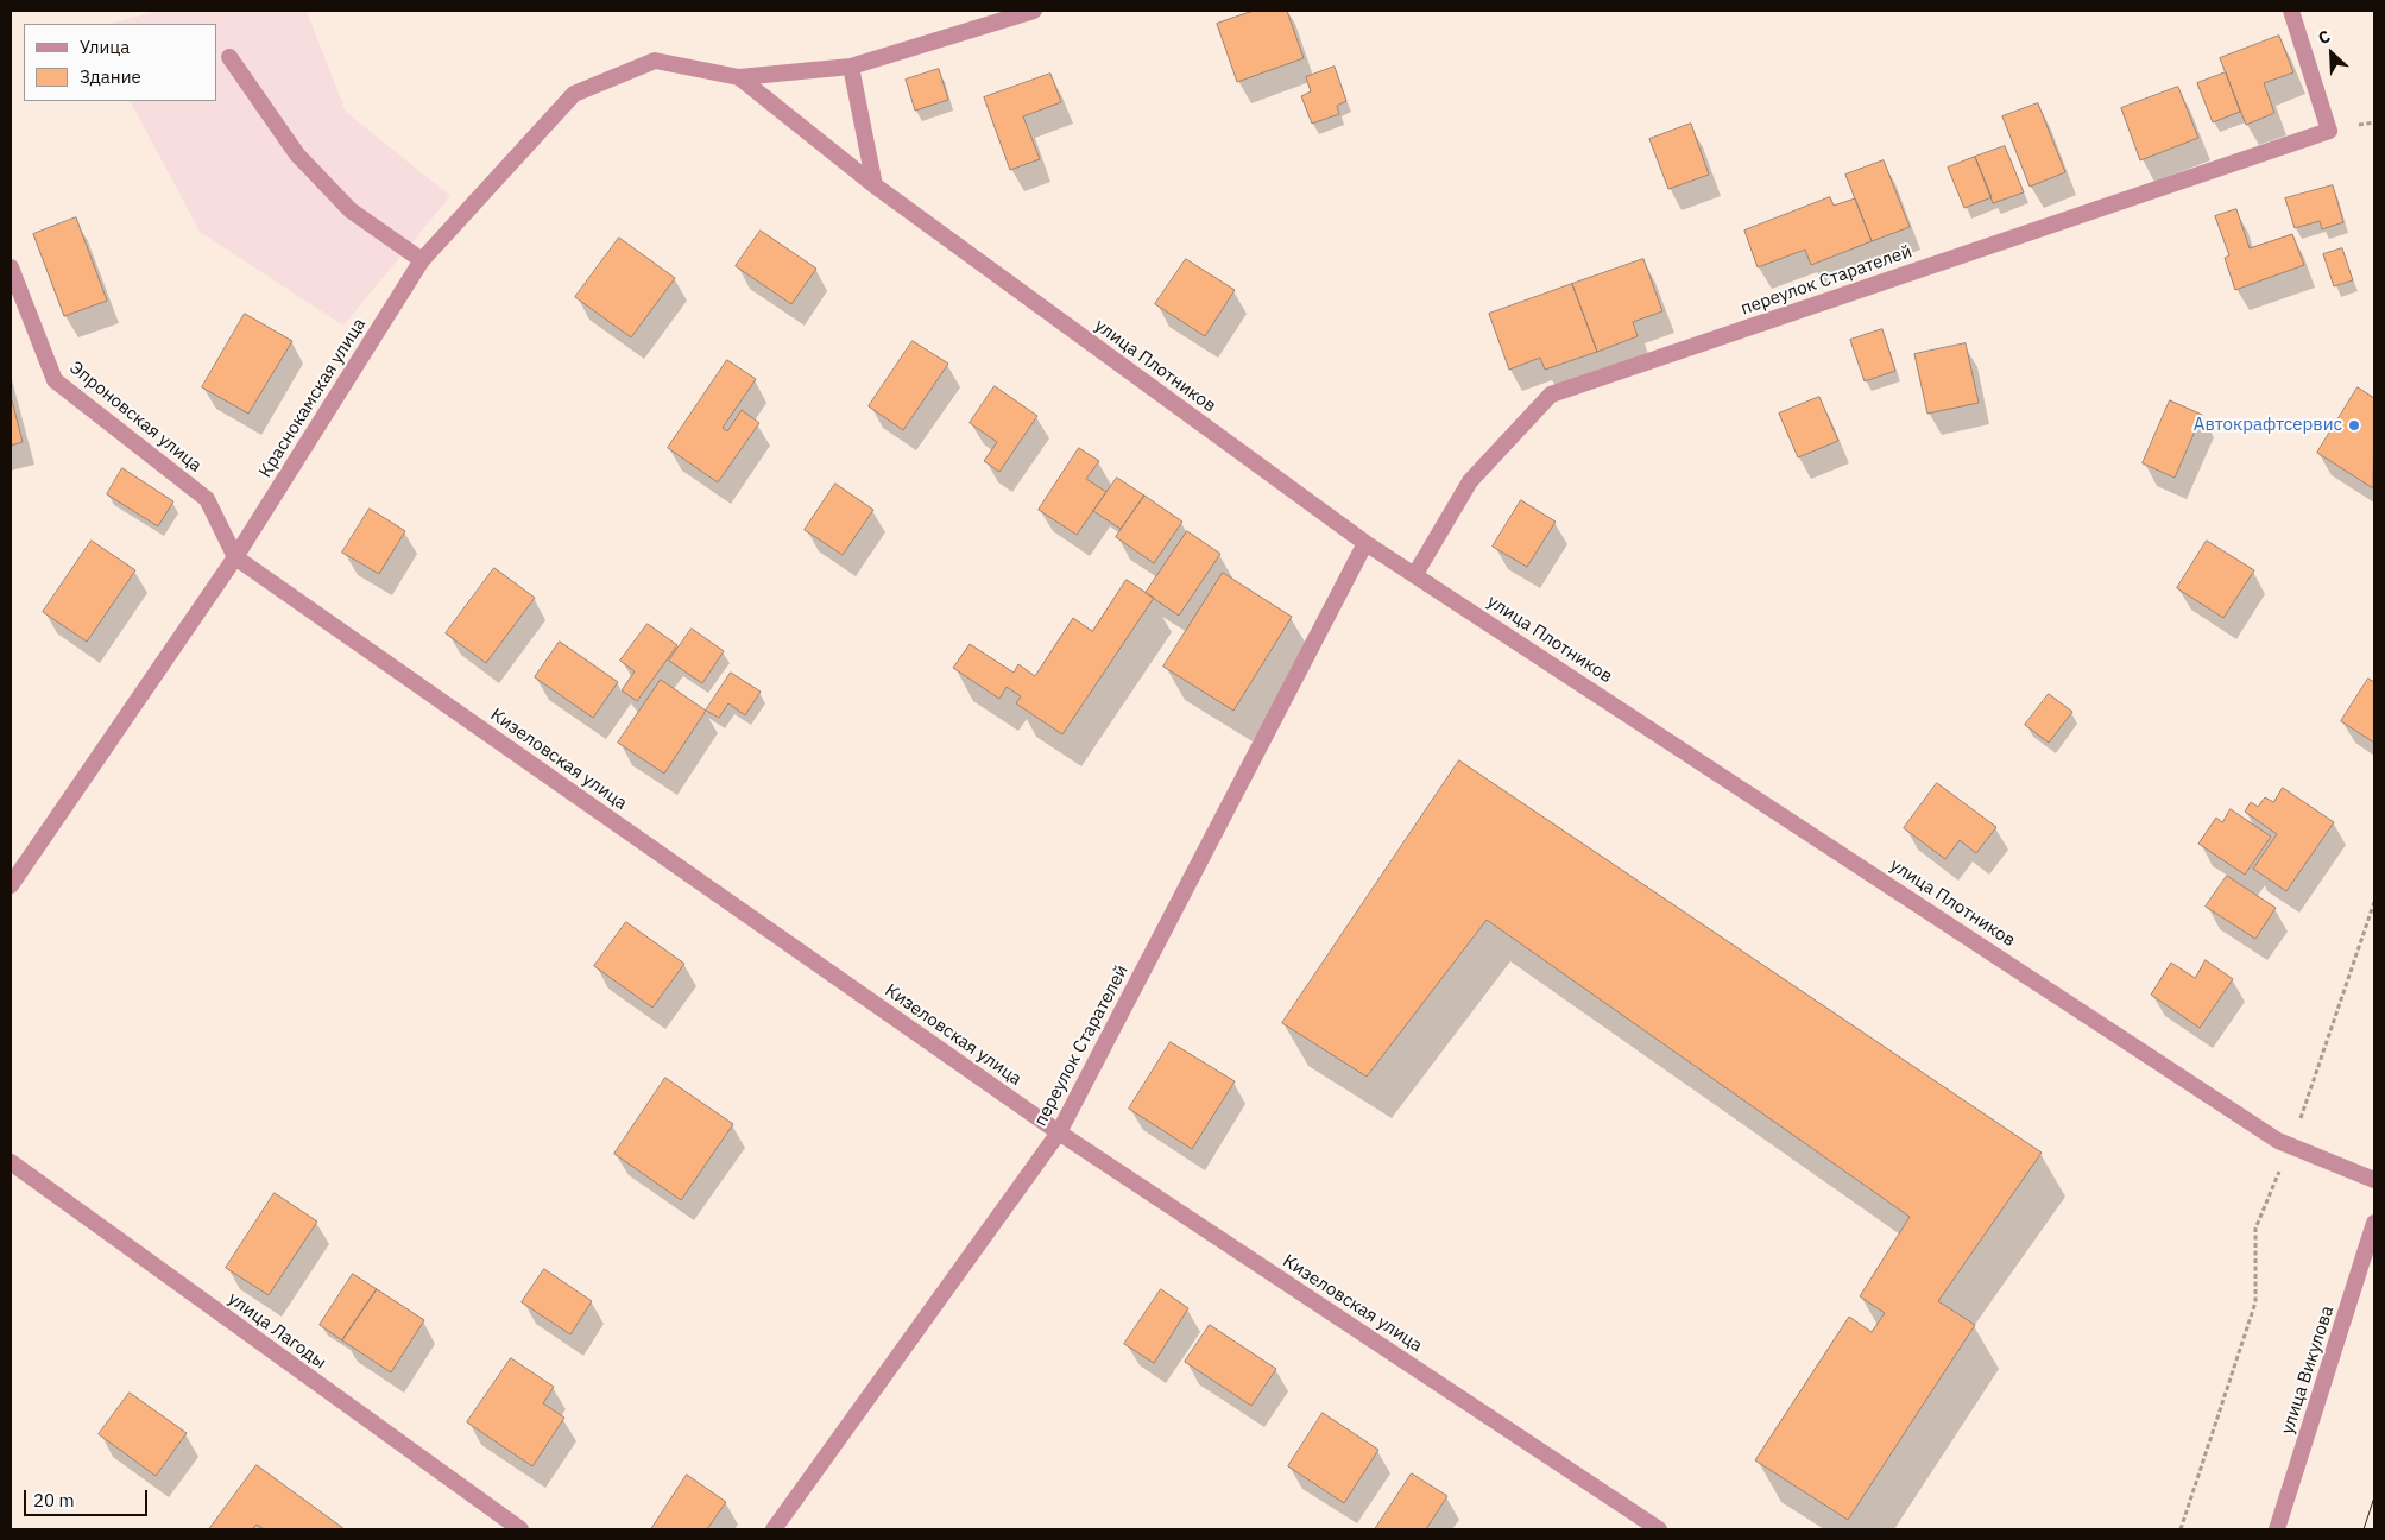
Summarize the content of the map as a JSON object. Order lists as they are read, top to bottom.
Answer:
{
  "streets": {
    "street": [
      "переулок Старателей",
      "улица Плотников",
      "Краснокамская улица",
      "Эпроновская улица",
      "Кизеловская улица",
      "улица Лагоды",
      "улица Викулова"
    ]
  },
  "crossings": [
    ["переулок Старателей", "улица Плотников"],
    ["переулок Старателей", "Кизеловская улица"],
    ["улица Плотников", "Краснокамская улица"],
    ["Краснокамская улица", "Эпроновская улица"],
    ["Краснокамская улица", "Кизеловская улица"],
    ["Эпроновская улица", "Кизеловская улица"]
  ],
  "places": ["Автокрафтсервис"],
  "legend": ["Улица", "Здание"],
  "scale_bar": "20 m",
  "north": "top left"
}
